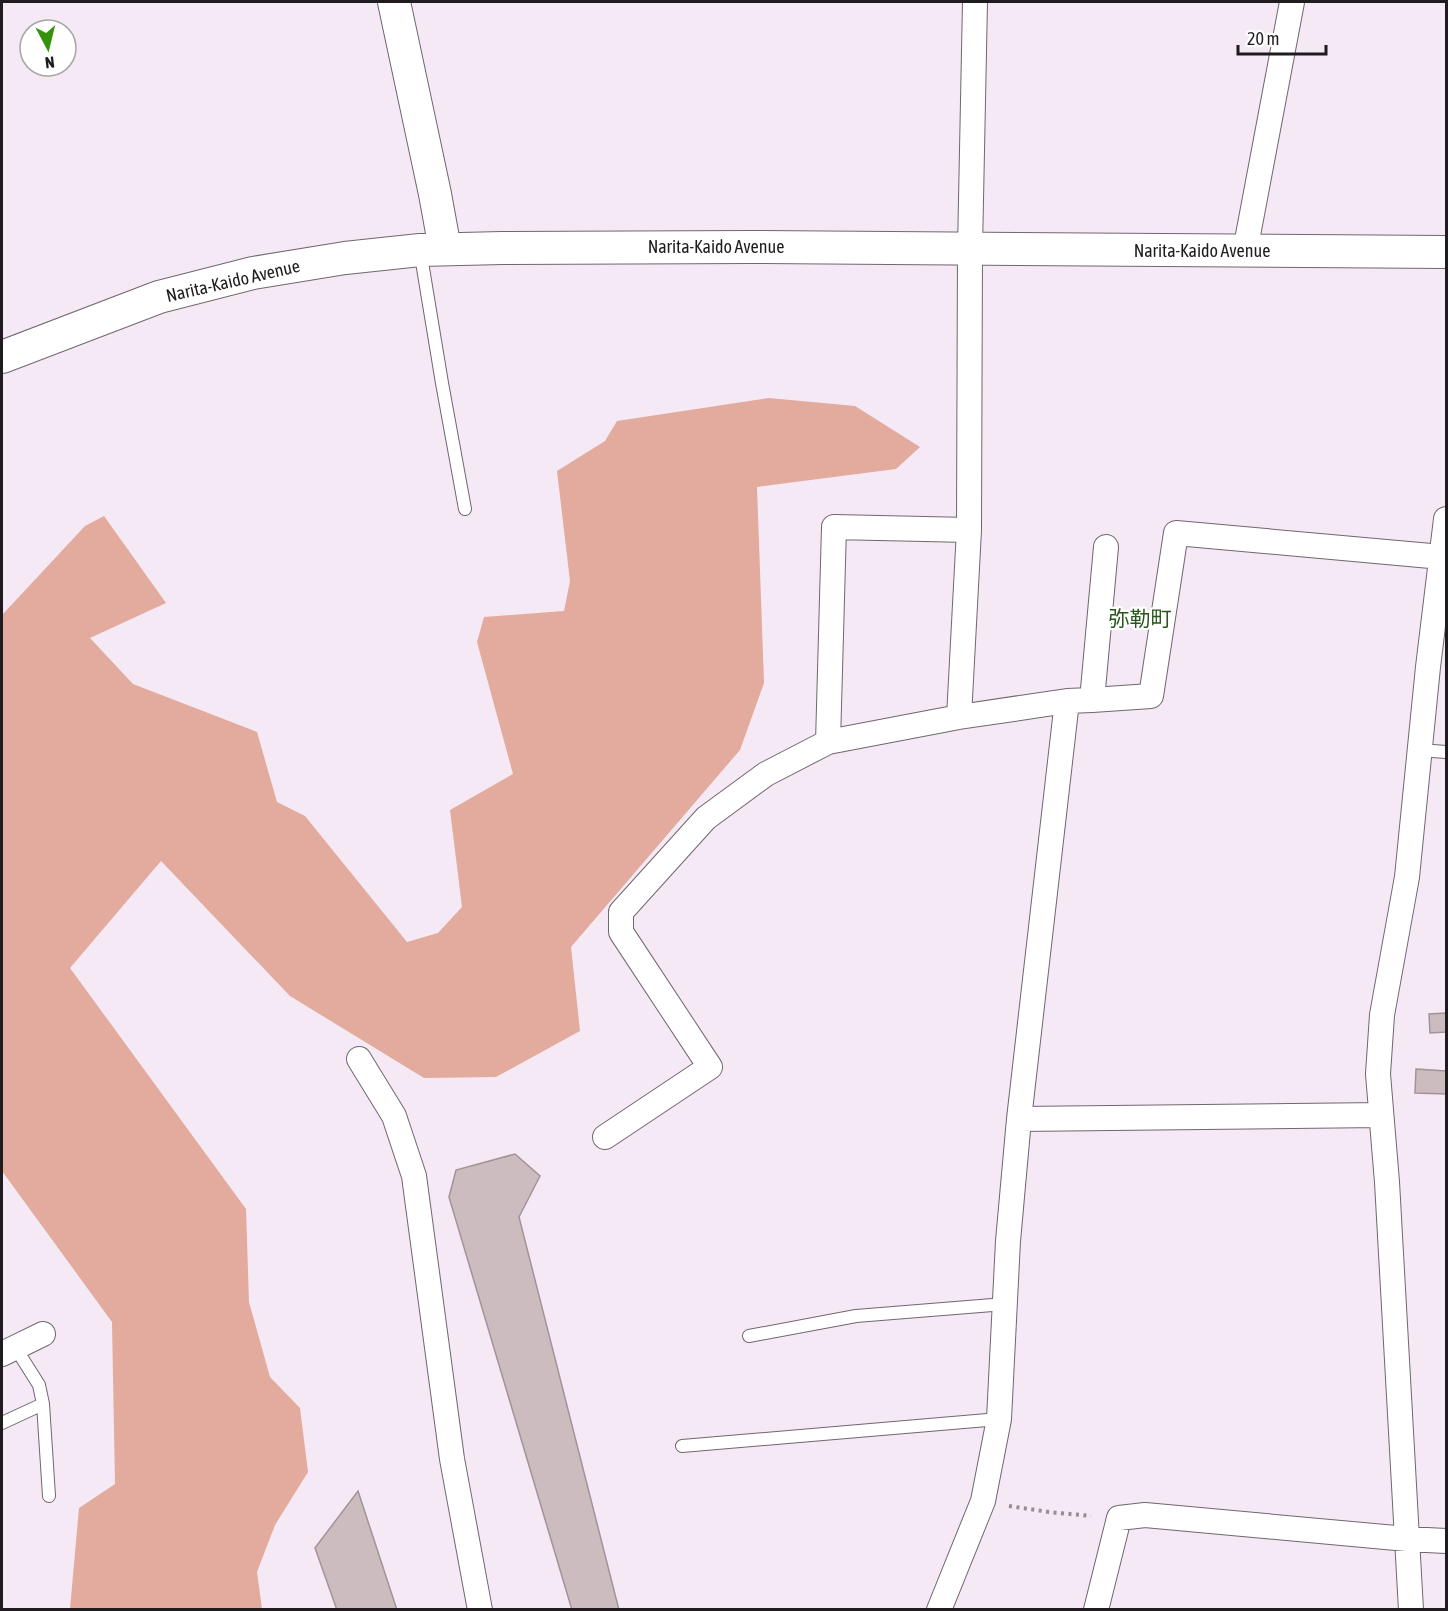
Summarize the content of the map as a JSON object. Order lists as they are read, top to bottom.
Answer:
{
  "streets": {
    "street": ["Narita-Kaido Avenue"]
  },
  "districts": ["弥勒町"],
  "scale_bar": "20 m",
  "north": "bottom"
}
